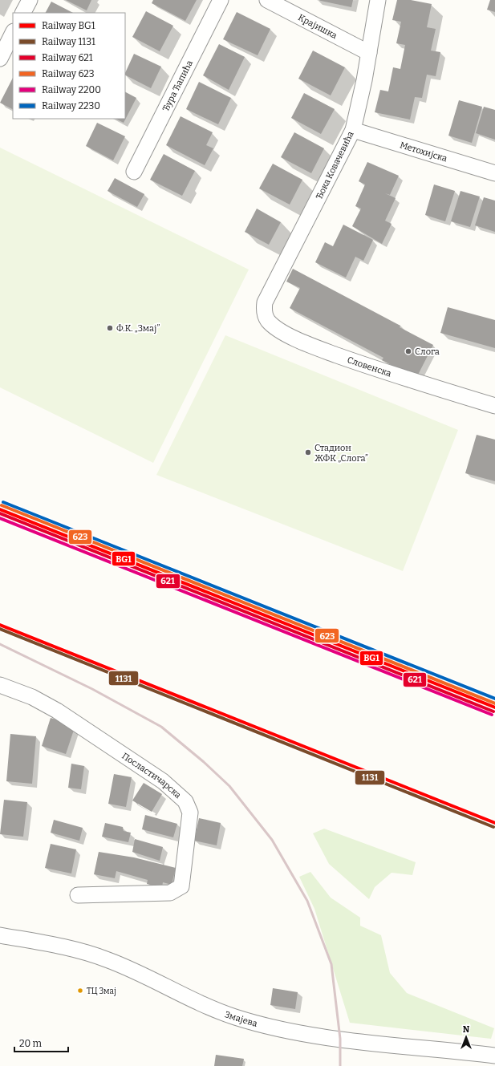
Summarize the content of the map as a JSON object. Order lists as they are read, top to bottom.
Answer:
{
  "streets": {
    "street": [
      "Крајишка",
      "Ђура Ђапића",
      "Метохијска",
      "Ђока Ковачевића",
      "Словенска",
      "Посластичарска",
      "Змајева"
    ]
  },
  "crossings": [
    ["Крајишка", "Ђока Ковачевића"],
    ["Метохијска", "Ђока Ковачевића"],
    ["Ђока Ковачевића", "Словенска"]
  ],
  "places": [
    "Ф.К. „Змај”",
    "Слога",
    "Стадион ЖФК „Слога”",
    "ТЦ Змај"
  ],
  "lines": [
    "rail line 2230",
    "rail line 623",
    "rail line BG1",
    "rail line 621",
    "rail line 2200",
    "rail line 1131"
  ],
  "legend": [
    "Railway BG1",
    "Railway 1131",
    "Railway 621",
    "Railway 623",
    "Railway 2200",
    "Railway 2230"
  ],
  "scale_bar": "20 m",
  "north": "top"
}
